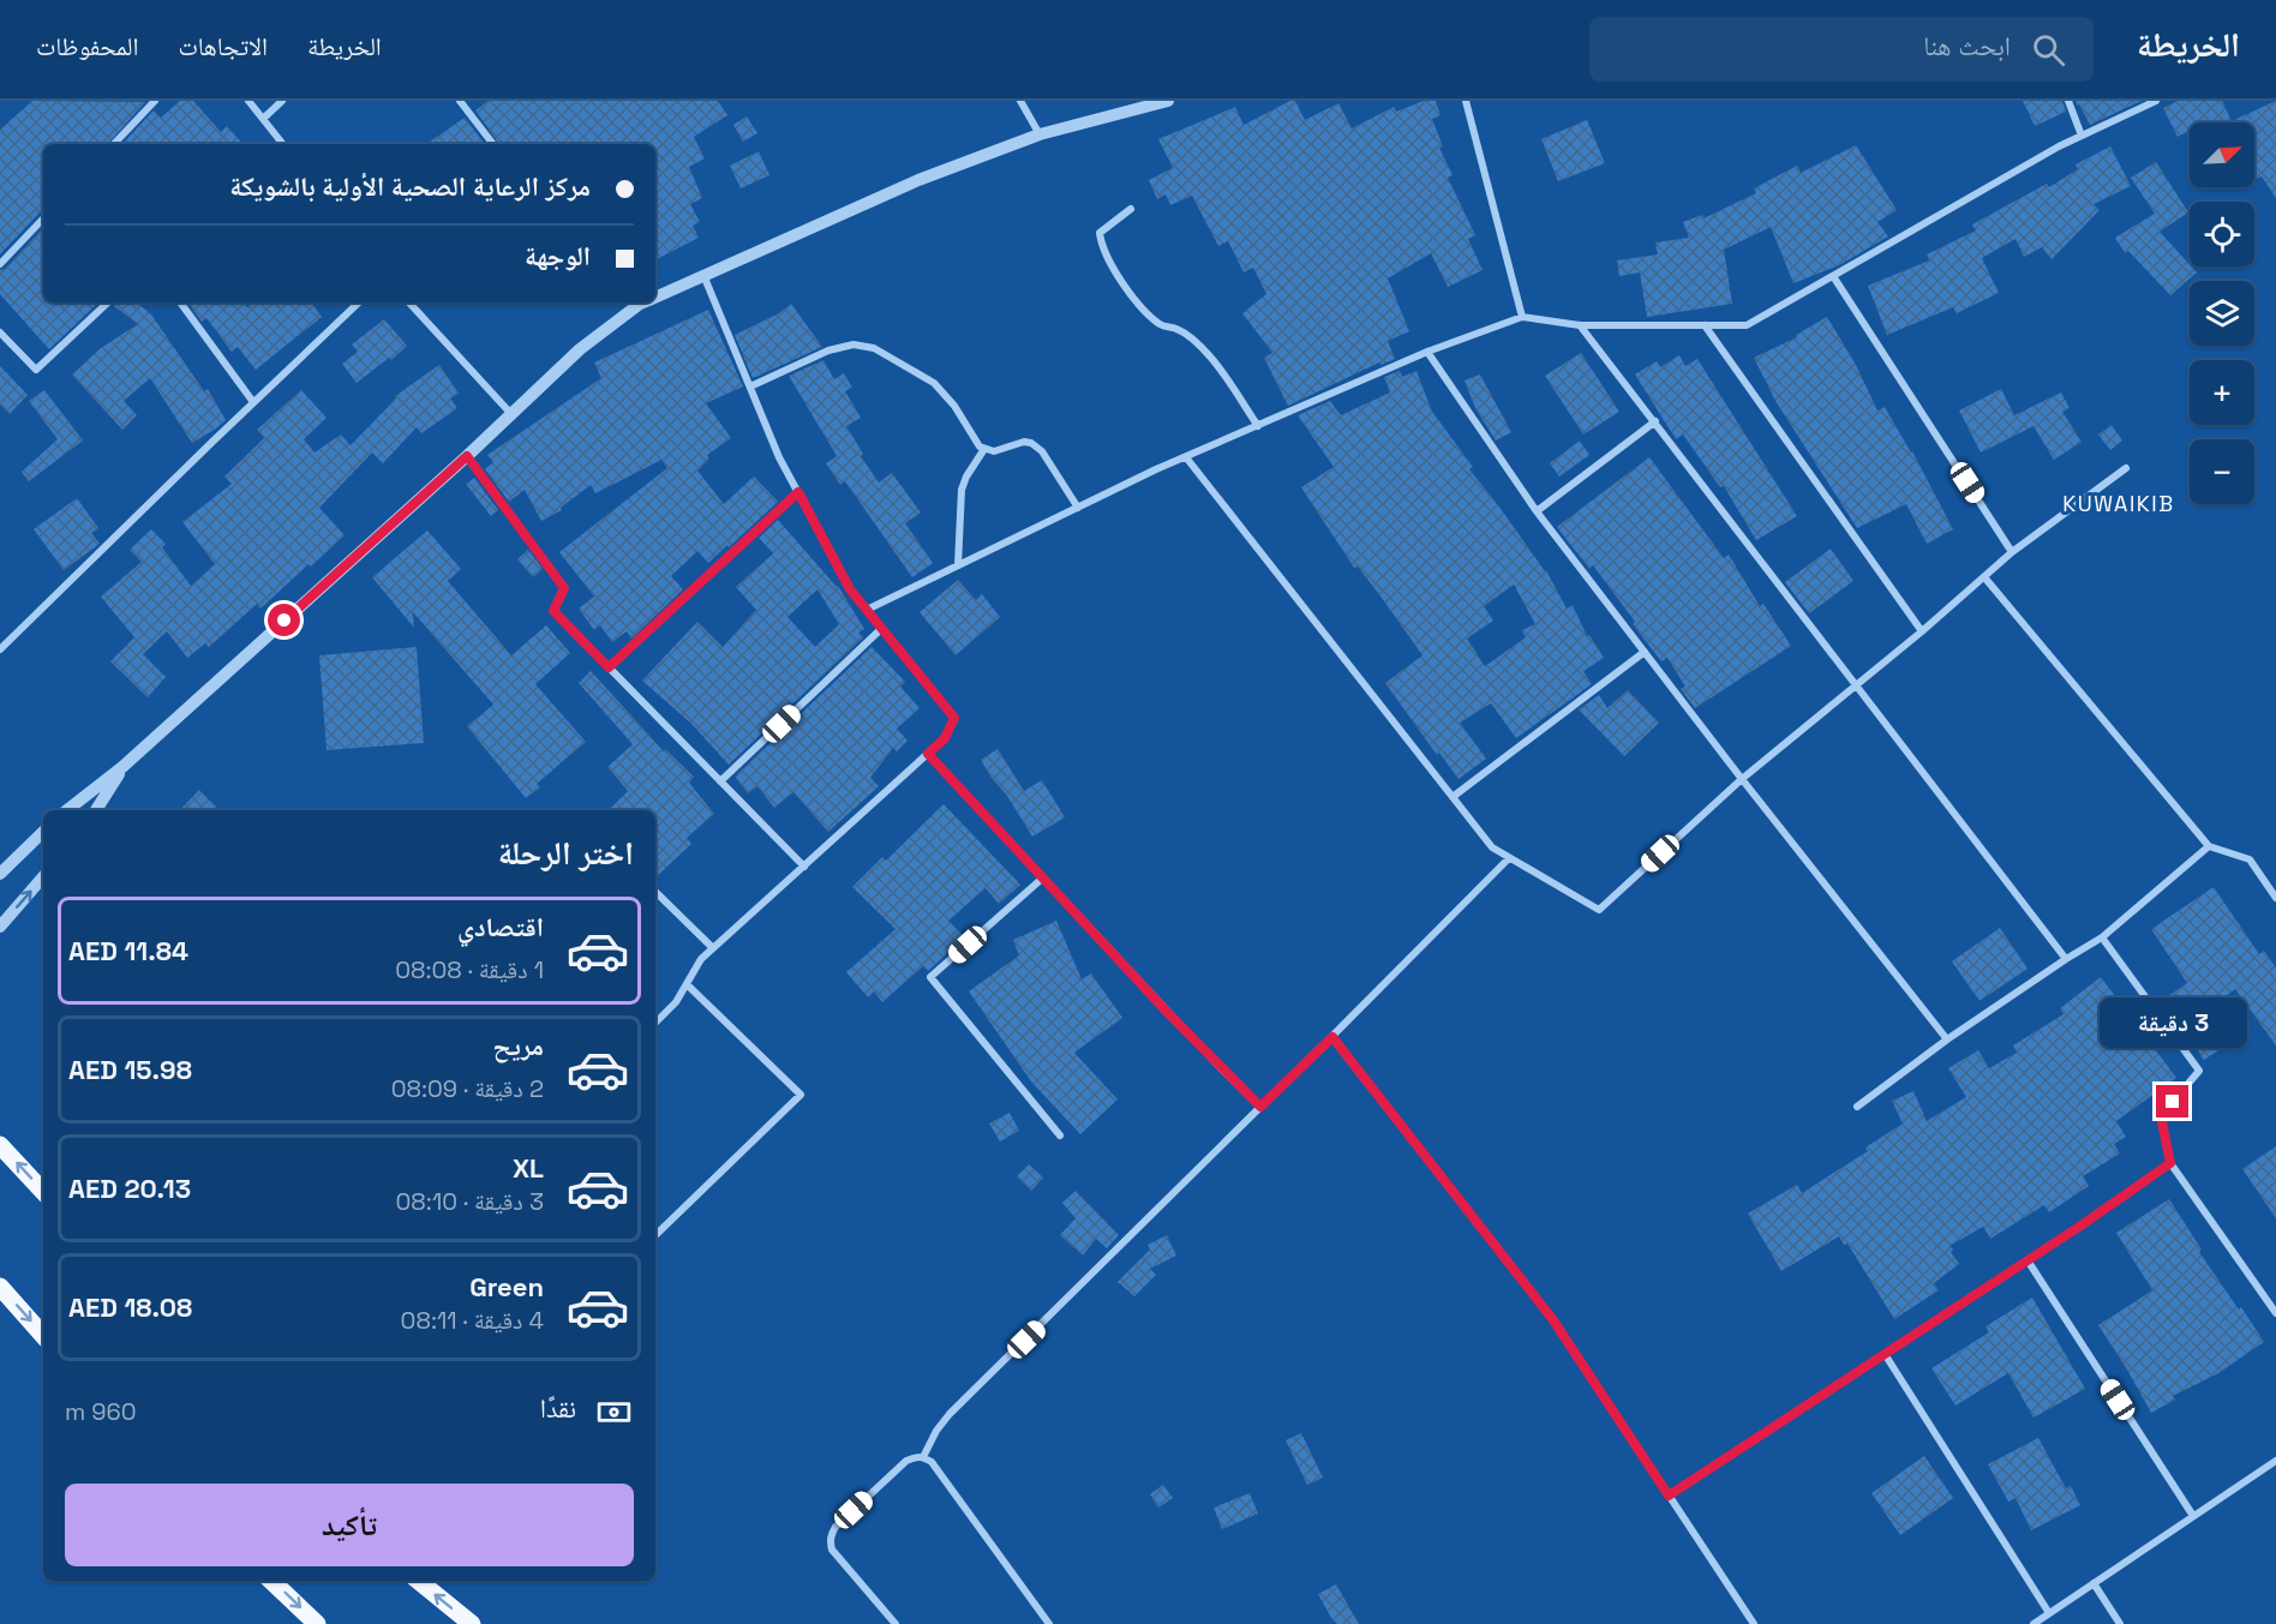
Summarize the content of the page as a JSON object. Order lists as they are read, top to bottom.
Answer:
{
  "districts": ["KUWAIKIB"],
  "north": "top right",
  "page": {
    "header": "الخريطة",
    "search": "ابحث هنا",
    "nav": ["الخريطة", "الاتجاهات", "المحفوظات"],
    "map_buttons": ["+", "−"],
    "banner": ["مركز الرعاية الصحية الأولية بالشويكة", "الوجهة"],
    "heading": "اختر الرحلة",
    "list": [
      {
        "name": "اقتصادي",
        "note": "1 دقيقة · 08:08",
        "value": "AED 11.84"
      },
      {
        "name": "مريح",
        "note": "2 دقيقة · 08:09",
        "value": "AED 15.98"
      },
      {
        "name": "XL",
        "note": "3 دقيقة · 08:10",
        "value": "AED 20.13"
      },
      {
        "name": "Green",
        "note": "4 دقيقة · 08:11",
        "value": "AED 18.08"
      }
    ],
    "bubble": "3 دقيقة",
    "pay": ["نقدًا", "960 m"],
    "buttons": "تأكيد"
  }
}
